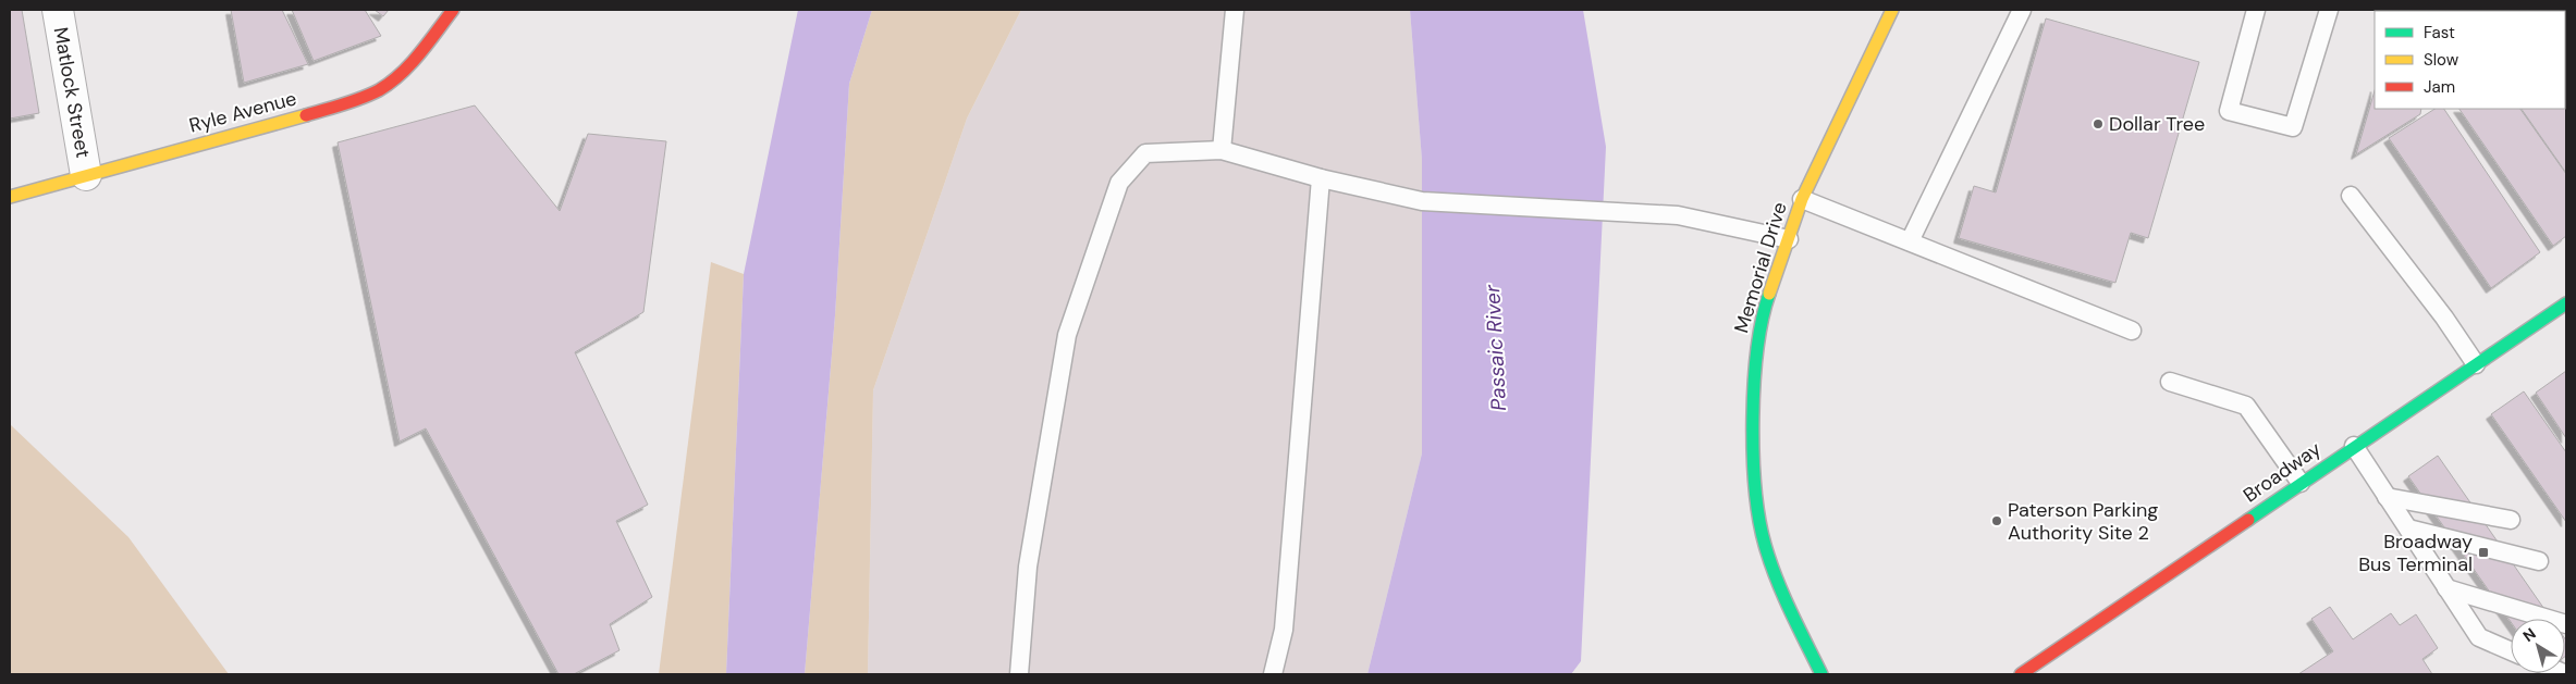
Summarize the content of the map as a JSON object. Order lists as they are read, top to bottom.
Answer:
{
  "streets": {
    "street": [
      "Matlock Street",
      "Ryle Avenue",
      "Memorial Drive",
      "Broadway"
    ]
  },
  "crossings": [
    ["Matlock Street", "Ryle Avenue"]
  ],
  "water": ["Passaic River"],
  "places": {
    "other": ["Dollar Tree", "Paterson Parking Authority Site 2"],
    "transit": ["Broadway Bus Terminal"]
  },
  "legend": ["Fast", "Slow", "Jam"],
  "north": "top left"
}
